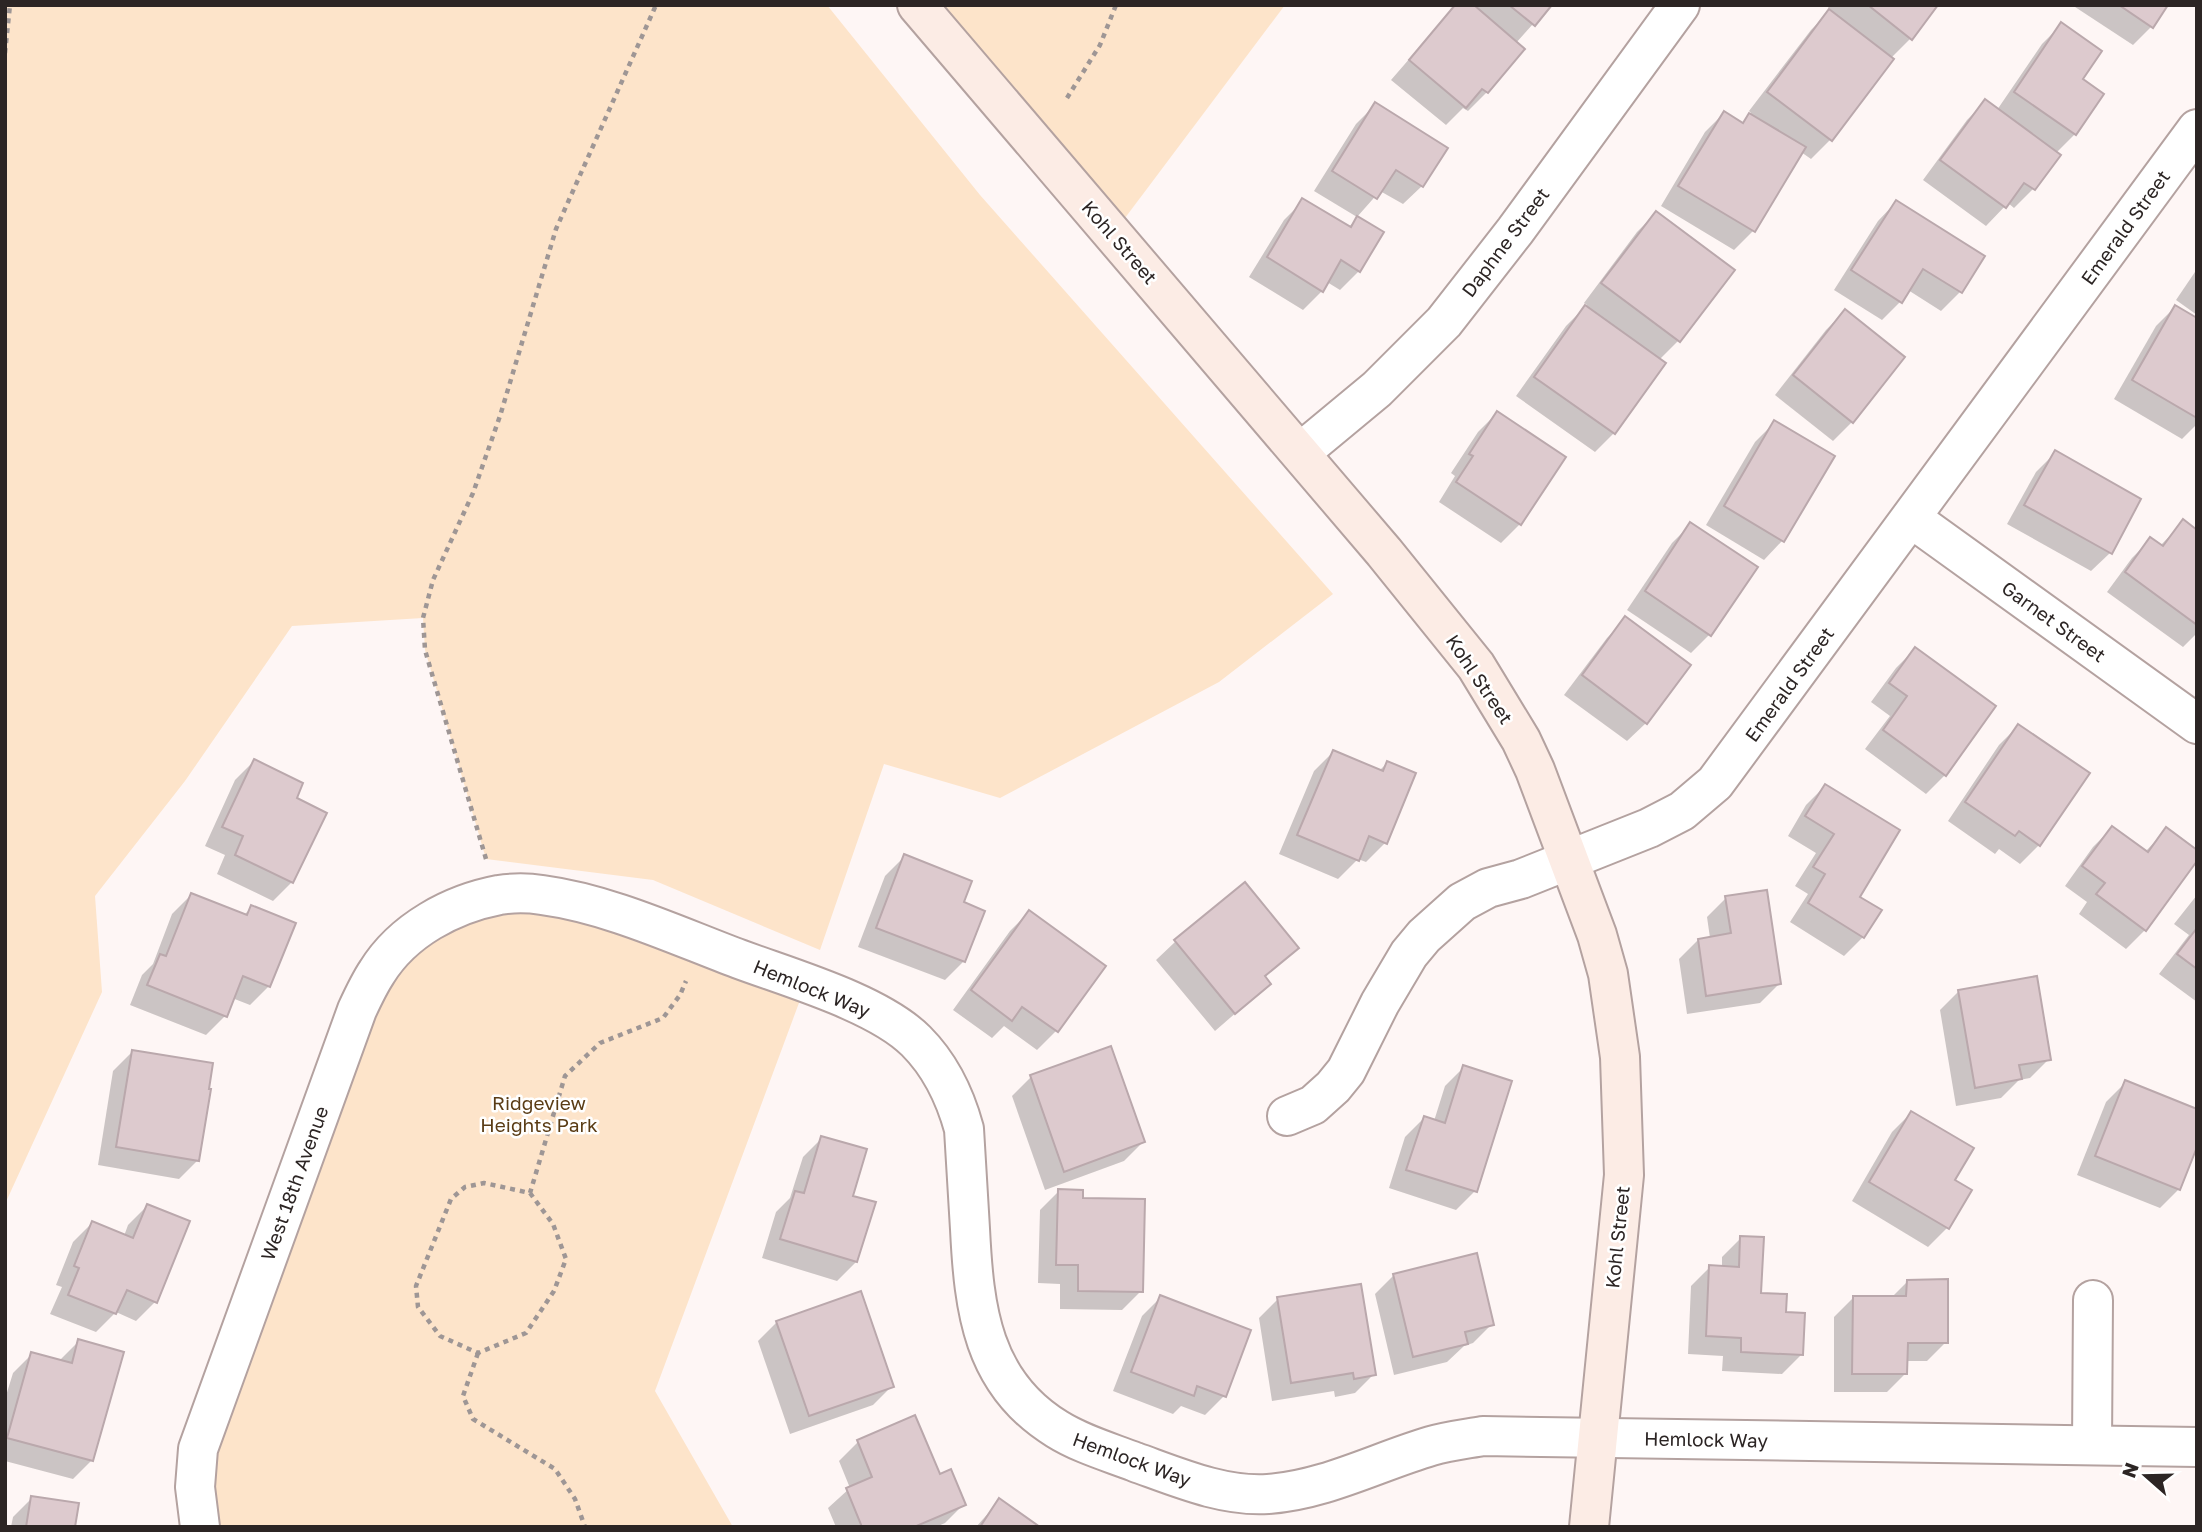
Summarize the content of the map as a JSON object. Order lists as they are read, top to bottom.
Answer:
{
  "streets": {
    "street": [
      "Emerald Street",
      "Kohl Street",
      "Daphne Street",
      "Garnet Street",
      "Hemlock Way",
      "West 18th Avenue"
    ]
  },
  "crossings": [
    ["Emerald Street", "Kohl Street"],
    ["Emerald Street", "Garnet Street"],
    ["Kohl Street", "Daphne Street"],
    ["Kohl Street", "Hemlock Way"],
    ["Hemlock Way", "West 18th Avenue"]
  ],
  "parks": ["Ridgeview Heights Park"],
  "north": "left"
}
